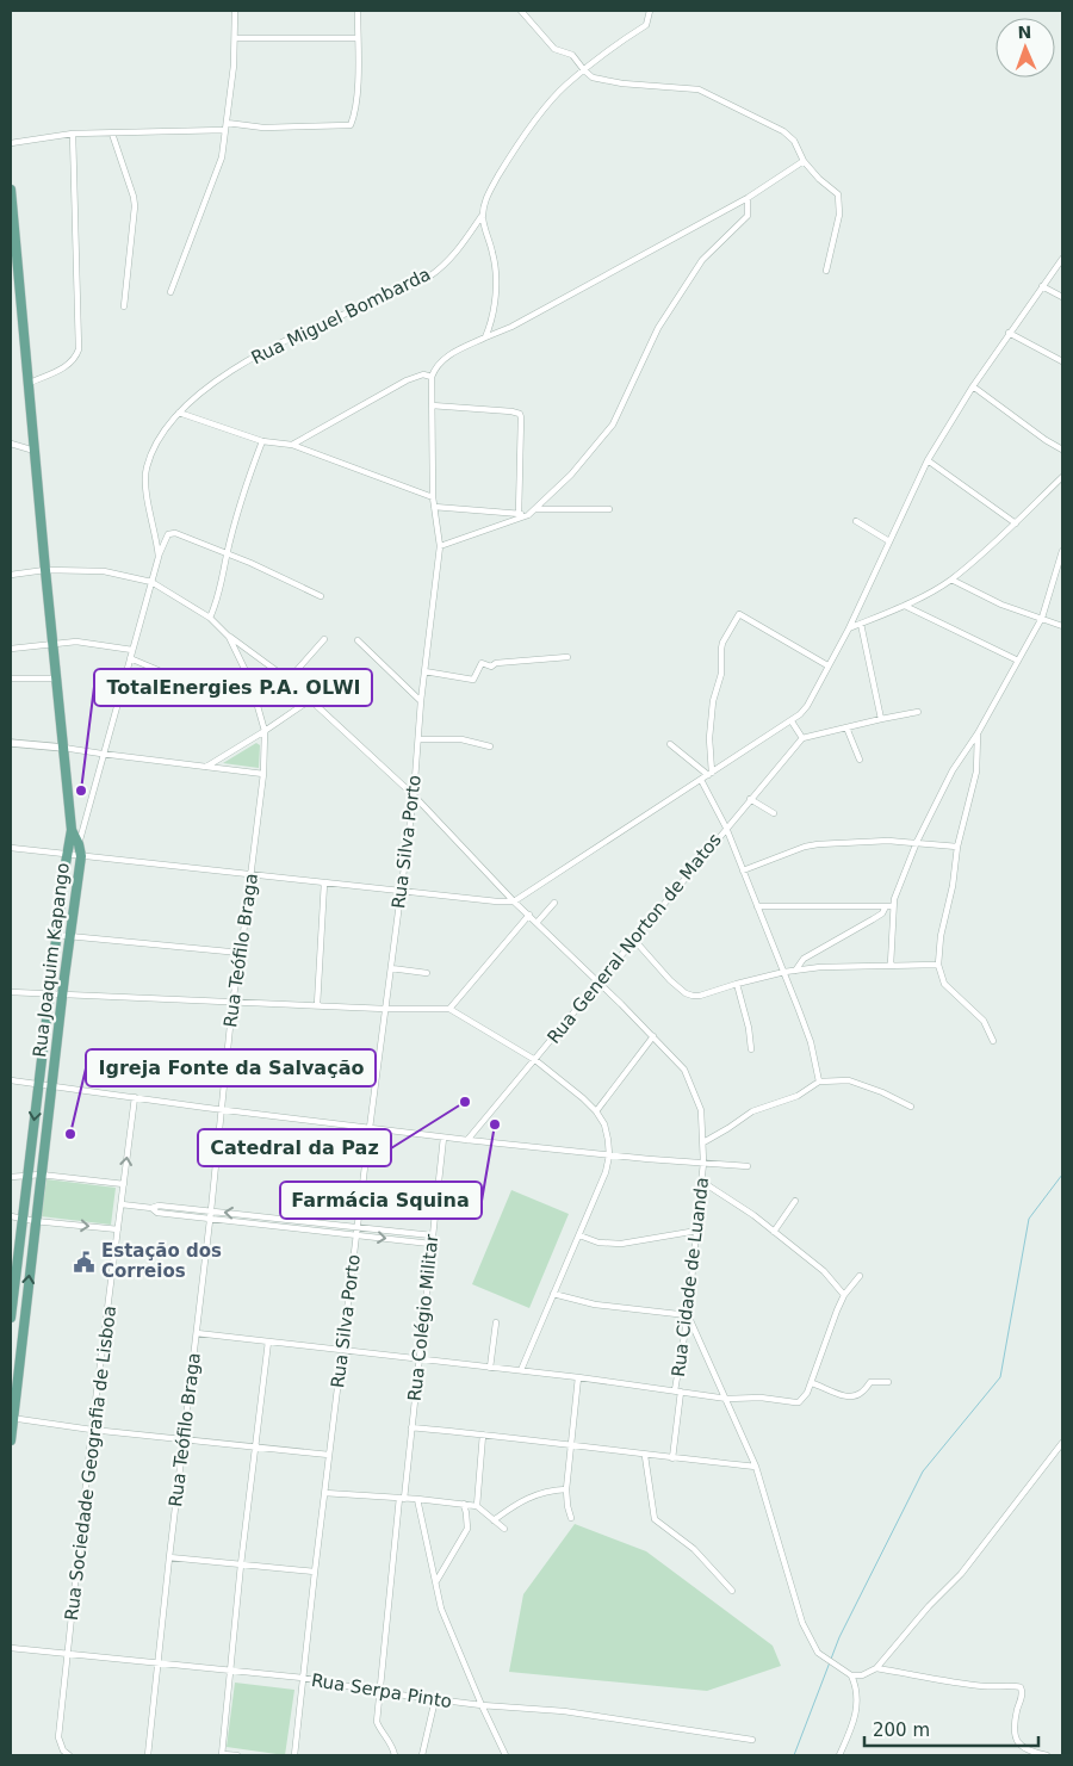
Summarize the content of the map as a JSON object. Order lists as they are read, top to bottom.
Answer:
{
  "streets": {
    "main road": ["Rua Joaquim Kapango"],
    "street": [
      "Rua Miguel Bombarda",
      "Rua Silva Porto",
      "Rua General Norton de Matos",
      "Rua Teófilo Braga",
      "Rua Cidade de Luanda",
      "Rua Colégio Militar",
      "Rua Sociedade Geografia de Lisboa",
      "Rua Serpa Pinto"
    ]
  },
  "crossings": [
    ["Rua Miguel Bombarda", "Rua Teófilo Braga"],
    ["Rua Miguel Bombarda", "Rua Joaquim Kapango"],
    ["Rua Silva Porto", "Rua Cidade de Luanda"],
    ["Rua Silva Porto", "Rua Serpa Pinto"],
    ["Rua General Norton de Matos", "Rua Cidade de Luanda"],
    ["Rua Teófilo Braga", "Rua Cidade de Luanda"],
    ["Rua Teófilo Braga", "Rua Serpa Pinto"],
    ["Rua Colégio Militar", "Rua Serpa Pinto"],
    ["Rua Sociedade Geografia de Lisboa", "Rua Serpa Pinto"]
  ],
  "places": {
    "other": [
      "TotalEnergies P.A. OLWI",
      "Catedral da Paz",
      "Farmácia Squina",
      "Igreja Fonte da Salvação"
    ],
    "public building": ["Estação dos Correios"]
  },
  "scale_bar": "200 m",
  "north": "top"
}
